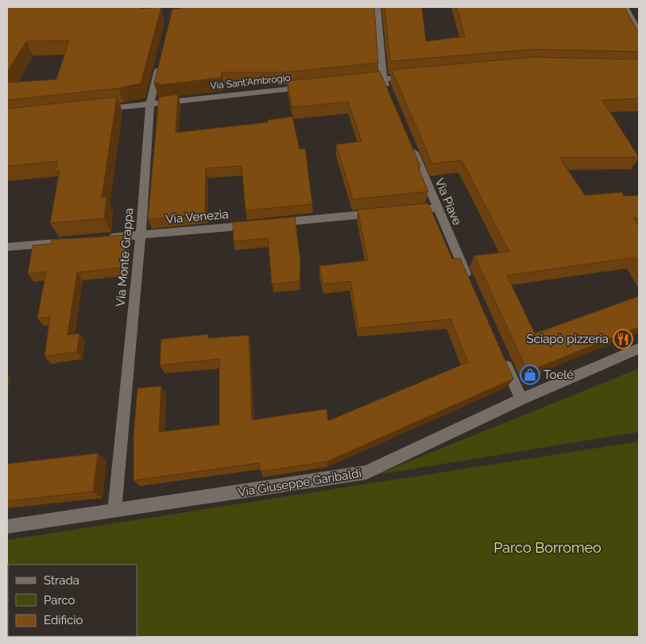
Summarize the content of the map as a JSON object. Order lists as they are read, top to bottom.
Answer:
{
  "streets": {
    "street": [
      "Via Sant'Ambrogio",
      "Via Piave",
      "Via Venezia",
      "Via Monte Grappa",
      "Via Giuseppe Garibaldi"
    ]
  },
  "crossings": [
    ["Via Sant'Ambrogio", "Via Monte Grappa"],
    ["Via Venezia", "Via Monte Grappa"],
    ["Via Monte Grappa", "Via Giuseppe Garibaldi"]
  ],
  "parks": ["Parco Borromeo"],
  "places": {
    "restaurant": ["Sciapò pizzeria"],
    "shop": ["Toelé"]
  },
  "legend": ["Strada", "Parco", "Edificio"]
}
